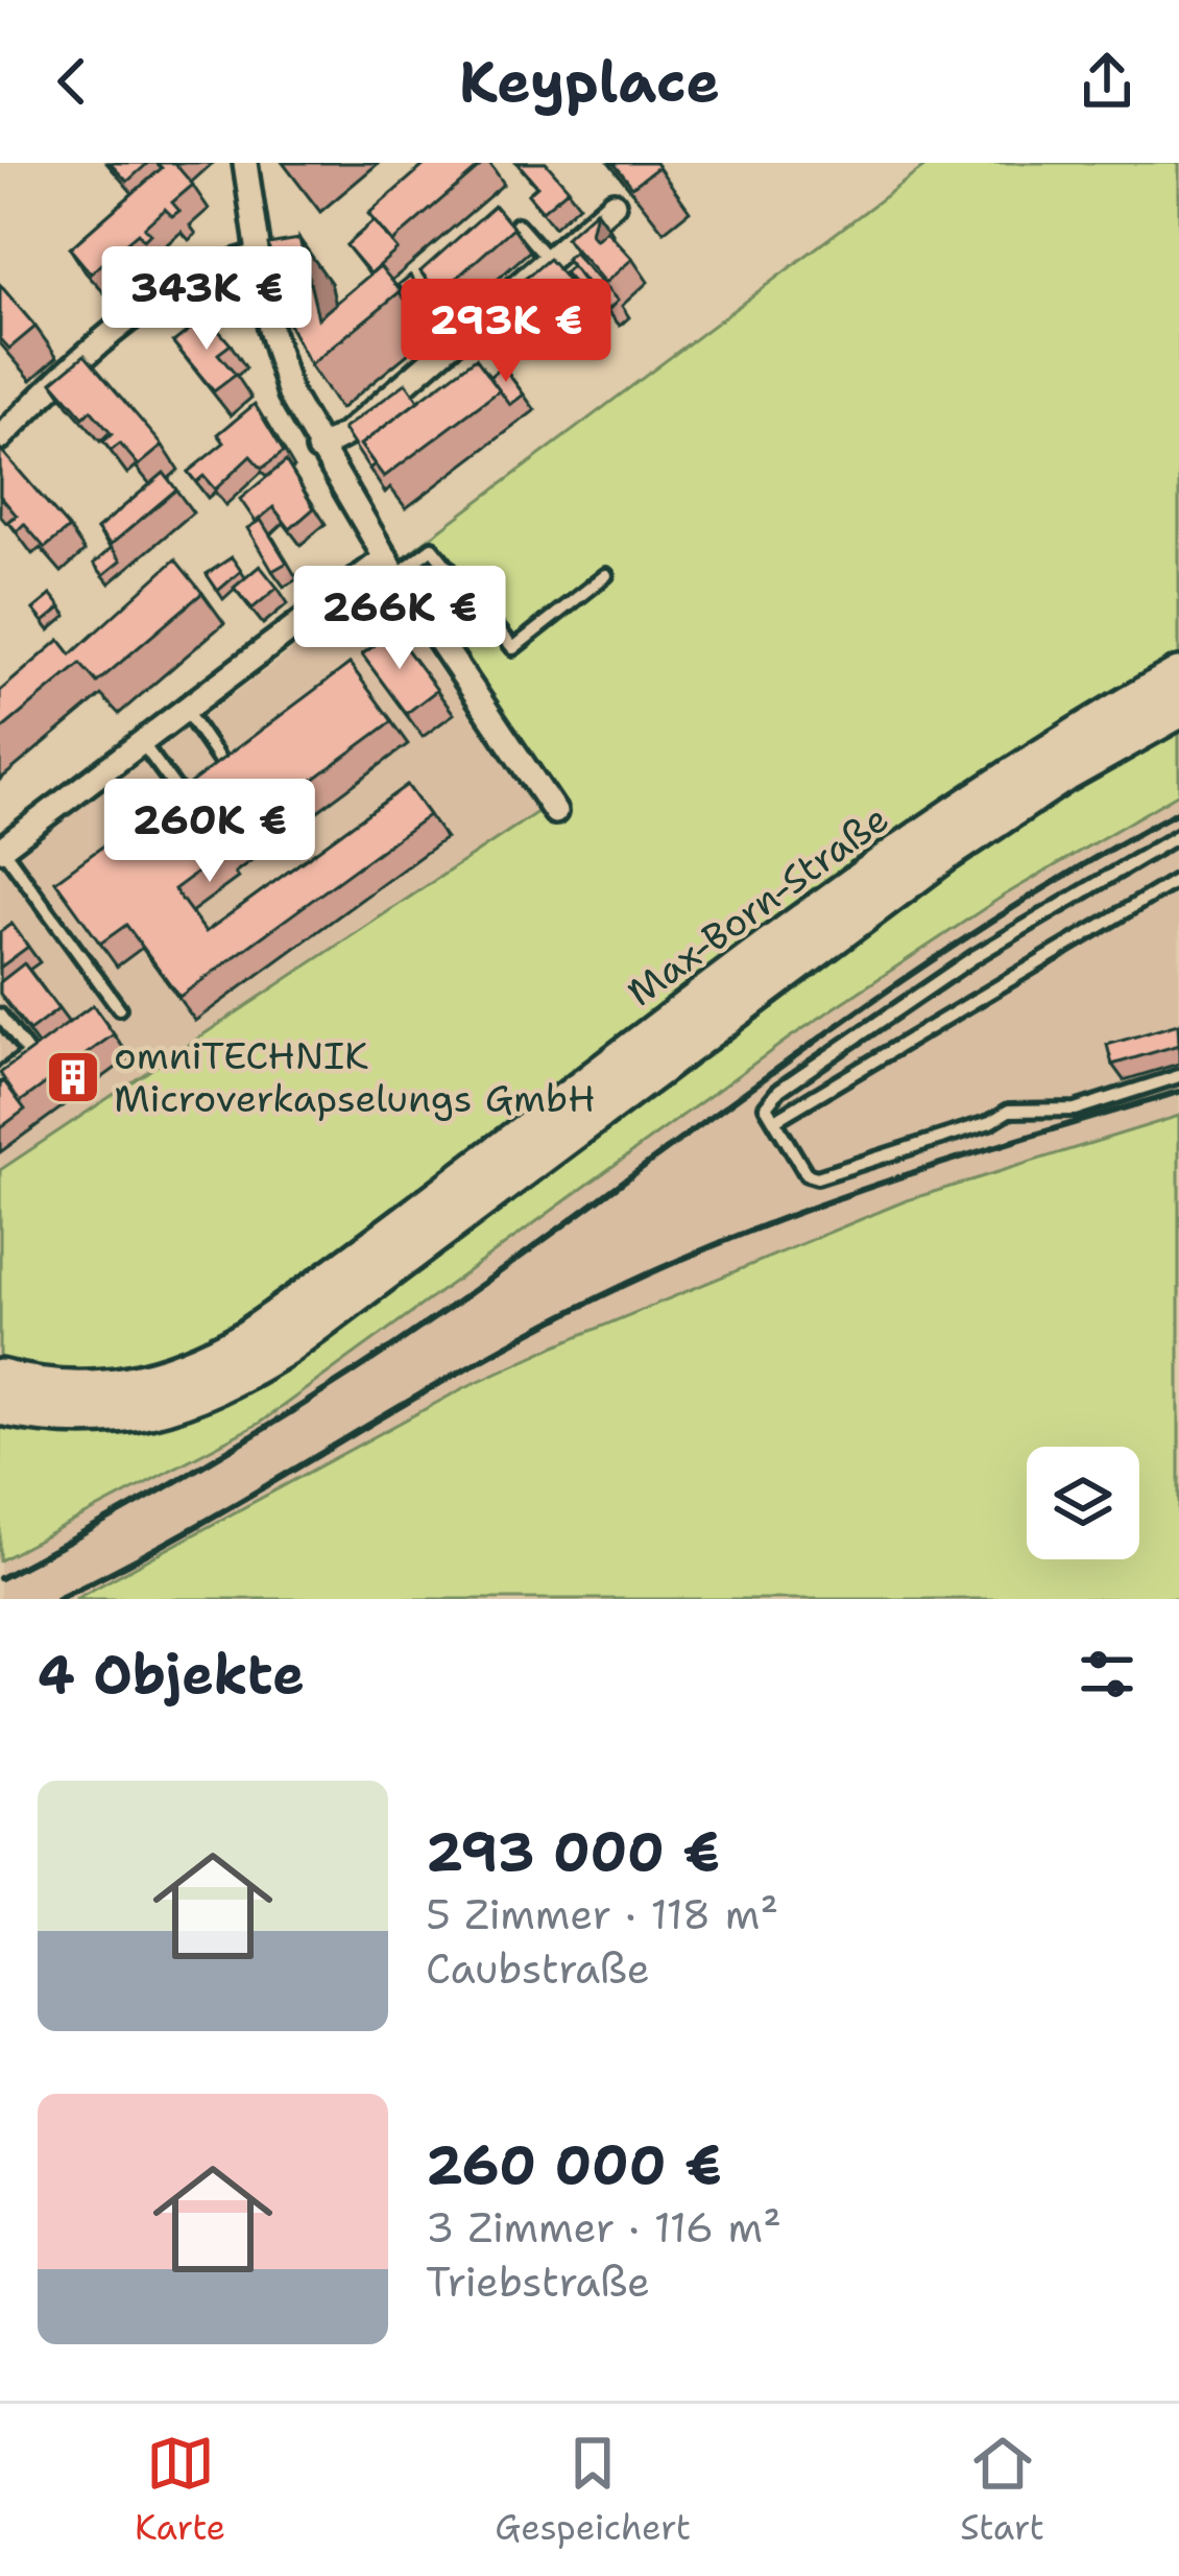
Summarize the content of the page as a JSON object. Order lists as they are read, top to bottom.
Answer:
{
  "streets": {
    "main road": ["Max-Born-Straße"]
  },
  "places": {
    "building": ["omniTECHNIK Microverkapselungs GmbH"]
  },
  "page": {
    "header": "Keyplace",
    "price": [
      "343K €",
      "293K €",
      "266K €",
      "260K €"
    ],
    "heading": "4 Objekte",
    "list": [
      {
        "name": "293 000 €",
        "note": "5 Zimmer · 118 m² · Caubstraße"
      },
      {
        "name": "260 000 €",
        "note": "3 Zimmer · 116 m² · Triebstraße"
      }
    ],
    "tabs": ["Karte", "Gespeichert", "Start"]
  }
}
